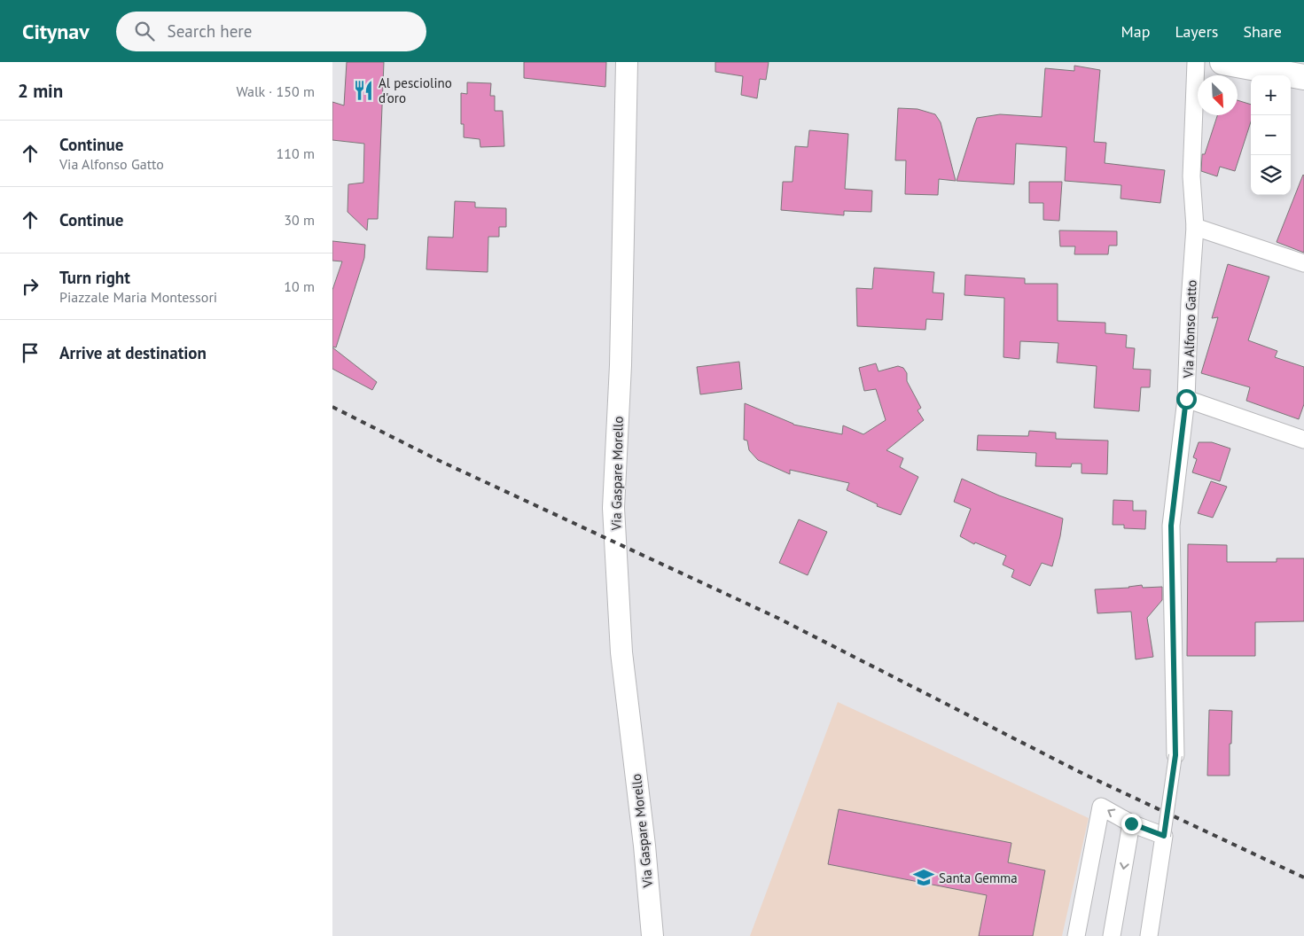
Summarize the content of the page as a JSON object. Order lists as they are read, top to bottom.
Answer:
{
  "streets": {
    "street": ["Via Alfonso Gatto", "Via Gaspare Morello"]
  },
  "places": {
    "restaurant": ["Al pesciolino d'oro"],
    "school or university": ["Santa Gemma"]
  },
  "north": "bottom right",
  "page": {
    "header": "Citynav",
    "search": "Search here",
    "nav": ["Map", "Layers", "Share"],
    "heading": ["2 min", "Walk · 150 m"],
    "map_buttons": ["+", "−"],
    "list": [
      ["Continue", "Via Alfonso Gatto", "110 m"],
      ["Continue", "30 m"],
      ["Turn right", "Piazzale Maria Montessori", "10 m"],
      "Arrive at destination"
    ]
  }
}
